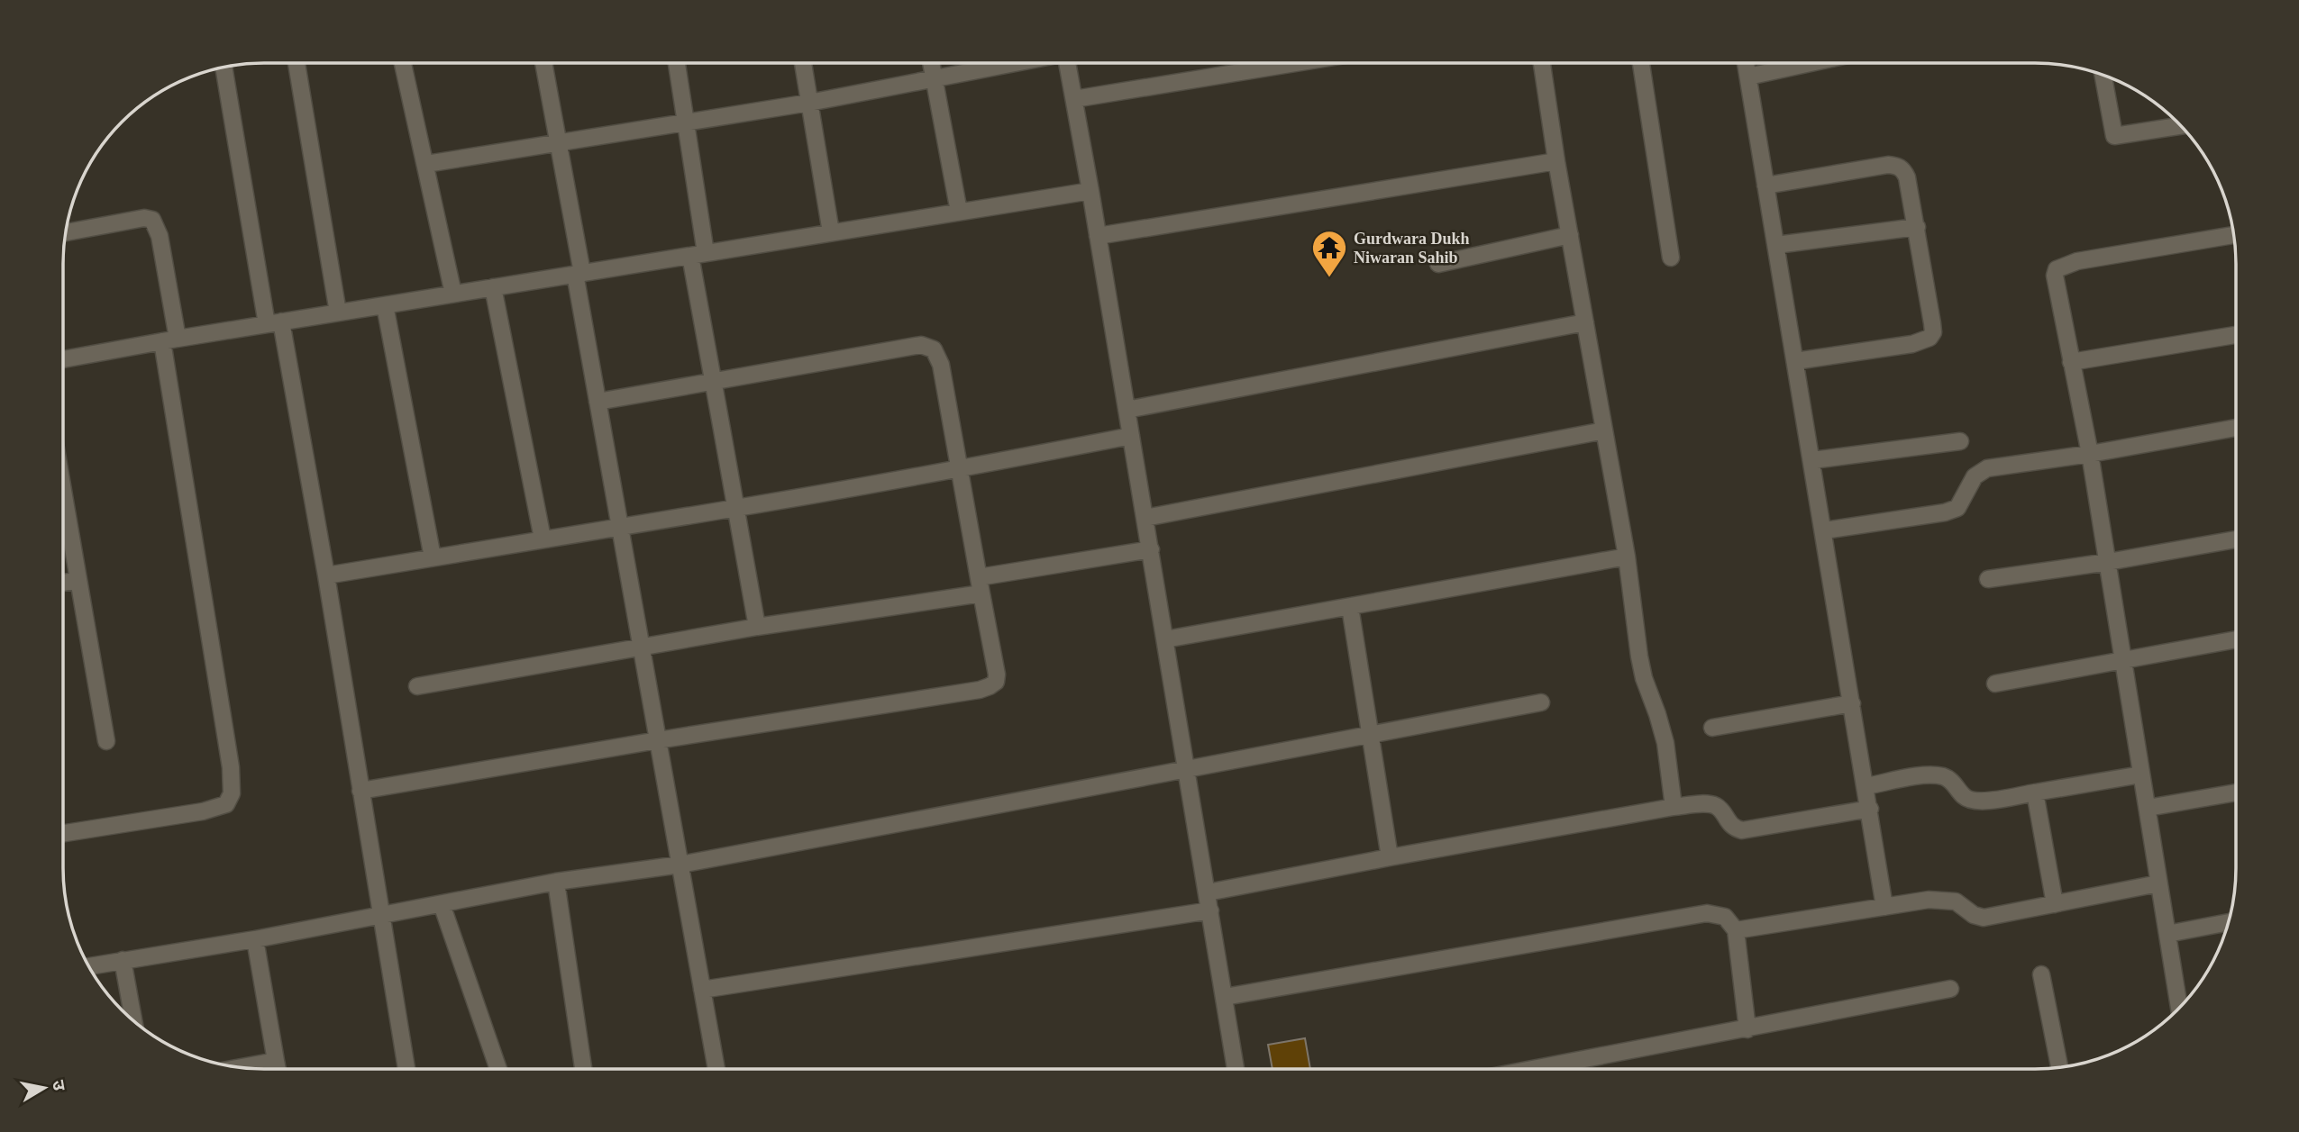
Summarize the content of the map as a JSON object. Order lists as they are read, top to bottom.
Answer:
{
  "places": {
    "temple": ["Gurdwara Dukh Niwaran Sahib"]
  },
  "north": "right"
}
